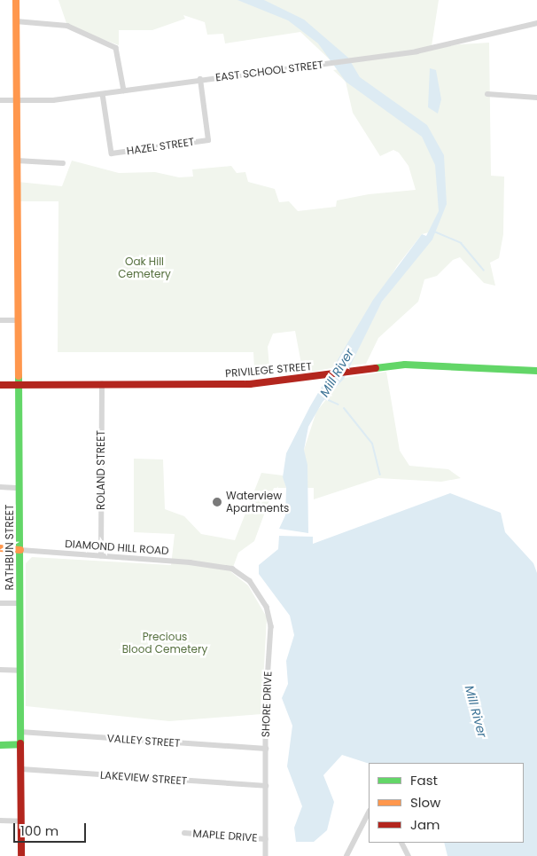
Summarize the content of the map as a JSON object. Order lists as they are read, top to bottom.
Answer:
{
  "streets": {
    "main road": ["PRIVILEGE STREET", "RATHBUN STREET", "DIAMOND HILL ROAD"],
    "street": [
      "EAST SCHOOL STREET",
      "HAZEL STREET",
      "ROLAND STREET",
      "SHORE DRIVE",
      "VALLEY STREET",
      "LAKEVIEW STREET",
      "MAPLE DRIVE"
    ]
  },
  "crossings": [
    ["EAST SCHOOL STREET", "HAZEL STREET"],
    ["EAST SCHOOL STREET", "RATHBUN STREET"],
    ["PRIVILEGE STREET", "ROLAND STREET"],
    ["PRIVILEGE STREET", "RATHBUN STREET"],
    ["ROLAND STREET", "DIAMOND HILL ROAD"],
    ["RATHBUN STREET", "DIAMOND HILL ROAD"],
    ["RATHBUN STREET", "VALLEY STREET"],
    ["RATHBUN STREET", "LAKEVIEW STREET"],
    ["DIAMOND HILL ROAD", "SHORE DRIVE"],
    ["SHORE DRIVE", "VALLEY STREET"],
    ["SHORE DRIVE", "LAKEVIEW STREET"],
    ["SHORE DRIVE", "MAPLE DRIVE"]
  ],
  "water": ["Mill River"],
  "parks": ["Oak Hill Cemetery", "Precious Blood Cemetery"],
  "places": ["Waterview Apartments"],
  "legend": ["Fast", "Slow", "Jam"],
  "scale_bar": "100 m"
}
